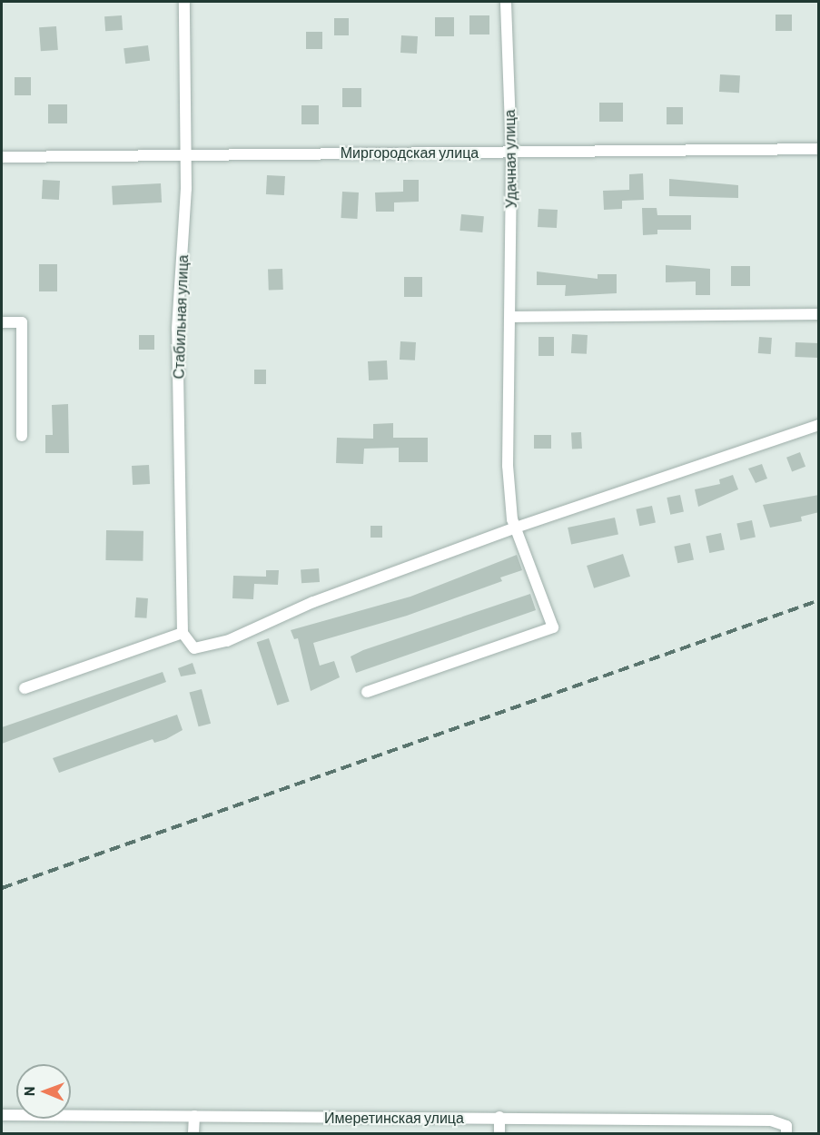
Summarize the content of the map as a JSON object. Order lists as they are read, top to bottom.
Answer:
{
  "streets": {
    "street": [
      "Миргородская улица",
      "Удачная улица",
      "Стабильная улица",
      "Имеретинская улица"
    ]
  },
  "crossings": [
    ["Миргородская улица", "Удачная улица"],
    ["Миргородская улица", "Стабильная улица"]
  ],
  "north": "left"
}
